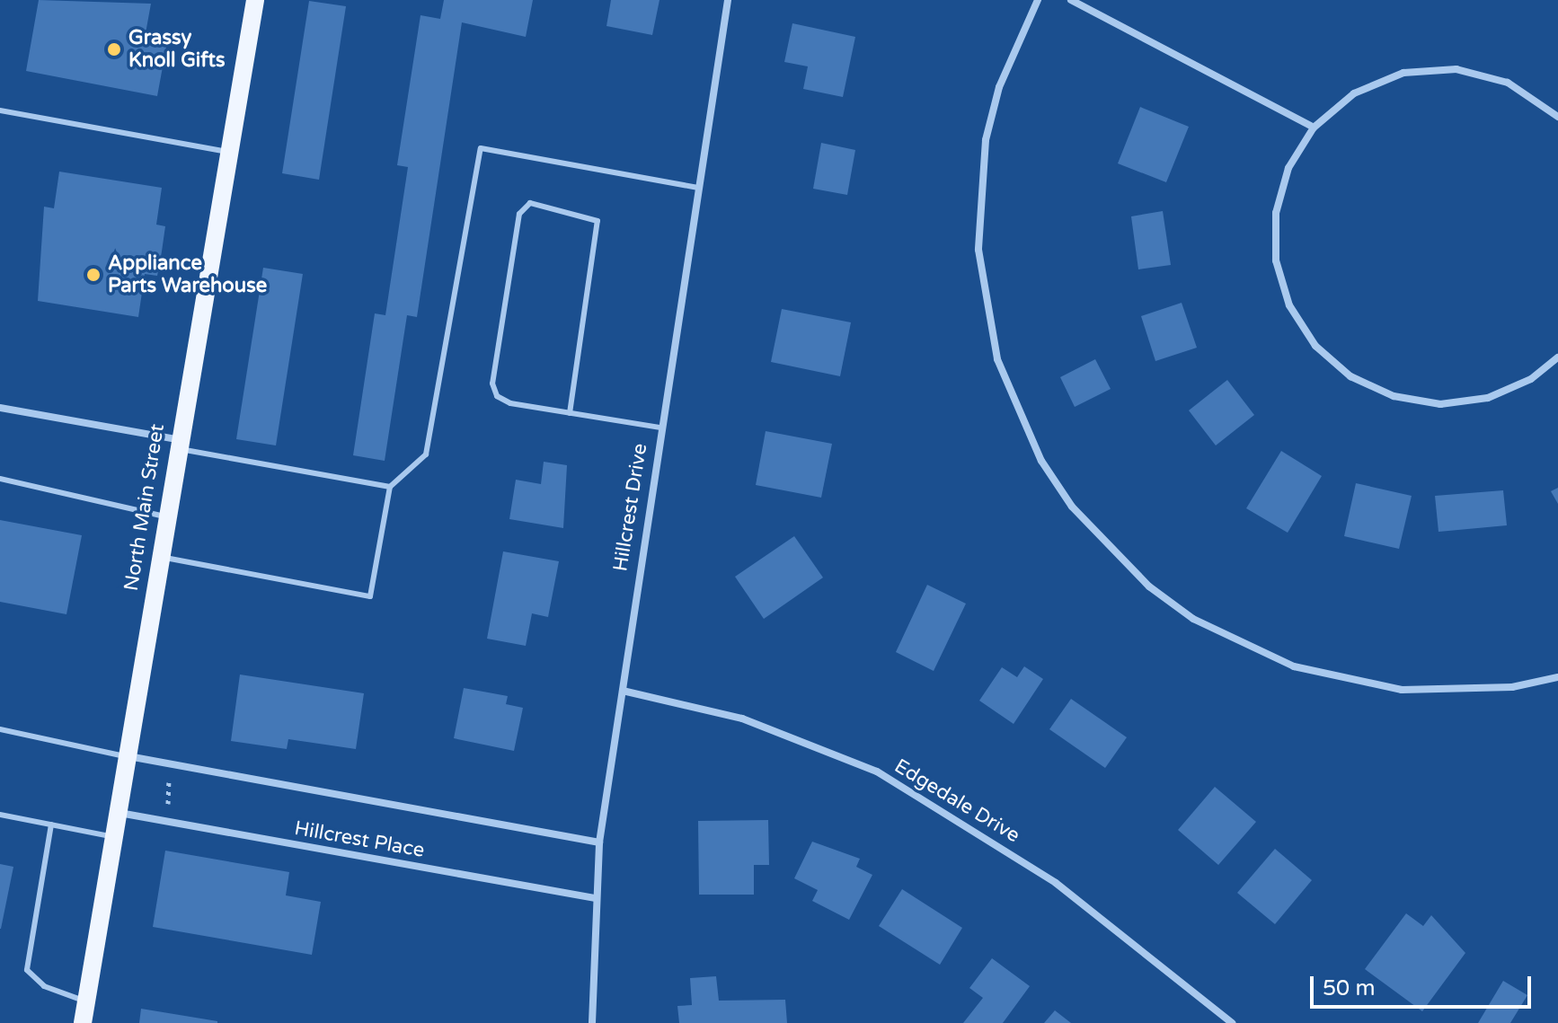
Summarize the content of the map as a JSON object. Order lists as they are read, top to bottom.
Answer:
{
  "streets": {
    "main road": ["North Main Street"],
    "street": ["Hillcrest Drive", "Edgedale Drive", "Hillcrest Place"]
  },
  "crossings": [
    ["North Main Street", "Hillcrest Place"],
    ["Hillcrest Drive", "Edgedale Drive"],
    ["Hillcrest Drive", "Hillcrest Place"]
  ],
  "places": ["Grassy Knoll Gifts", "Appliance Parts Warehouse"],
  "scale_bar": "50 m"
}
